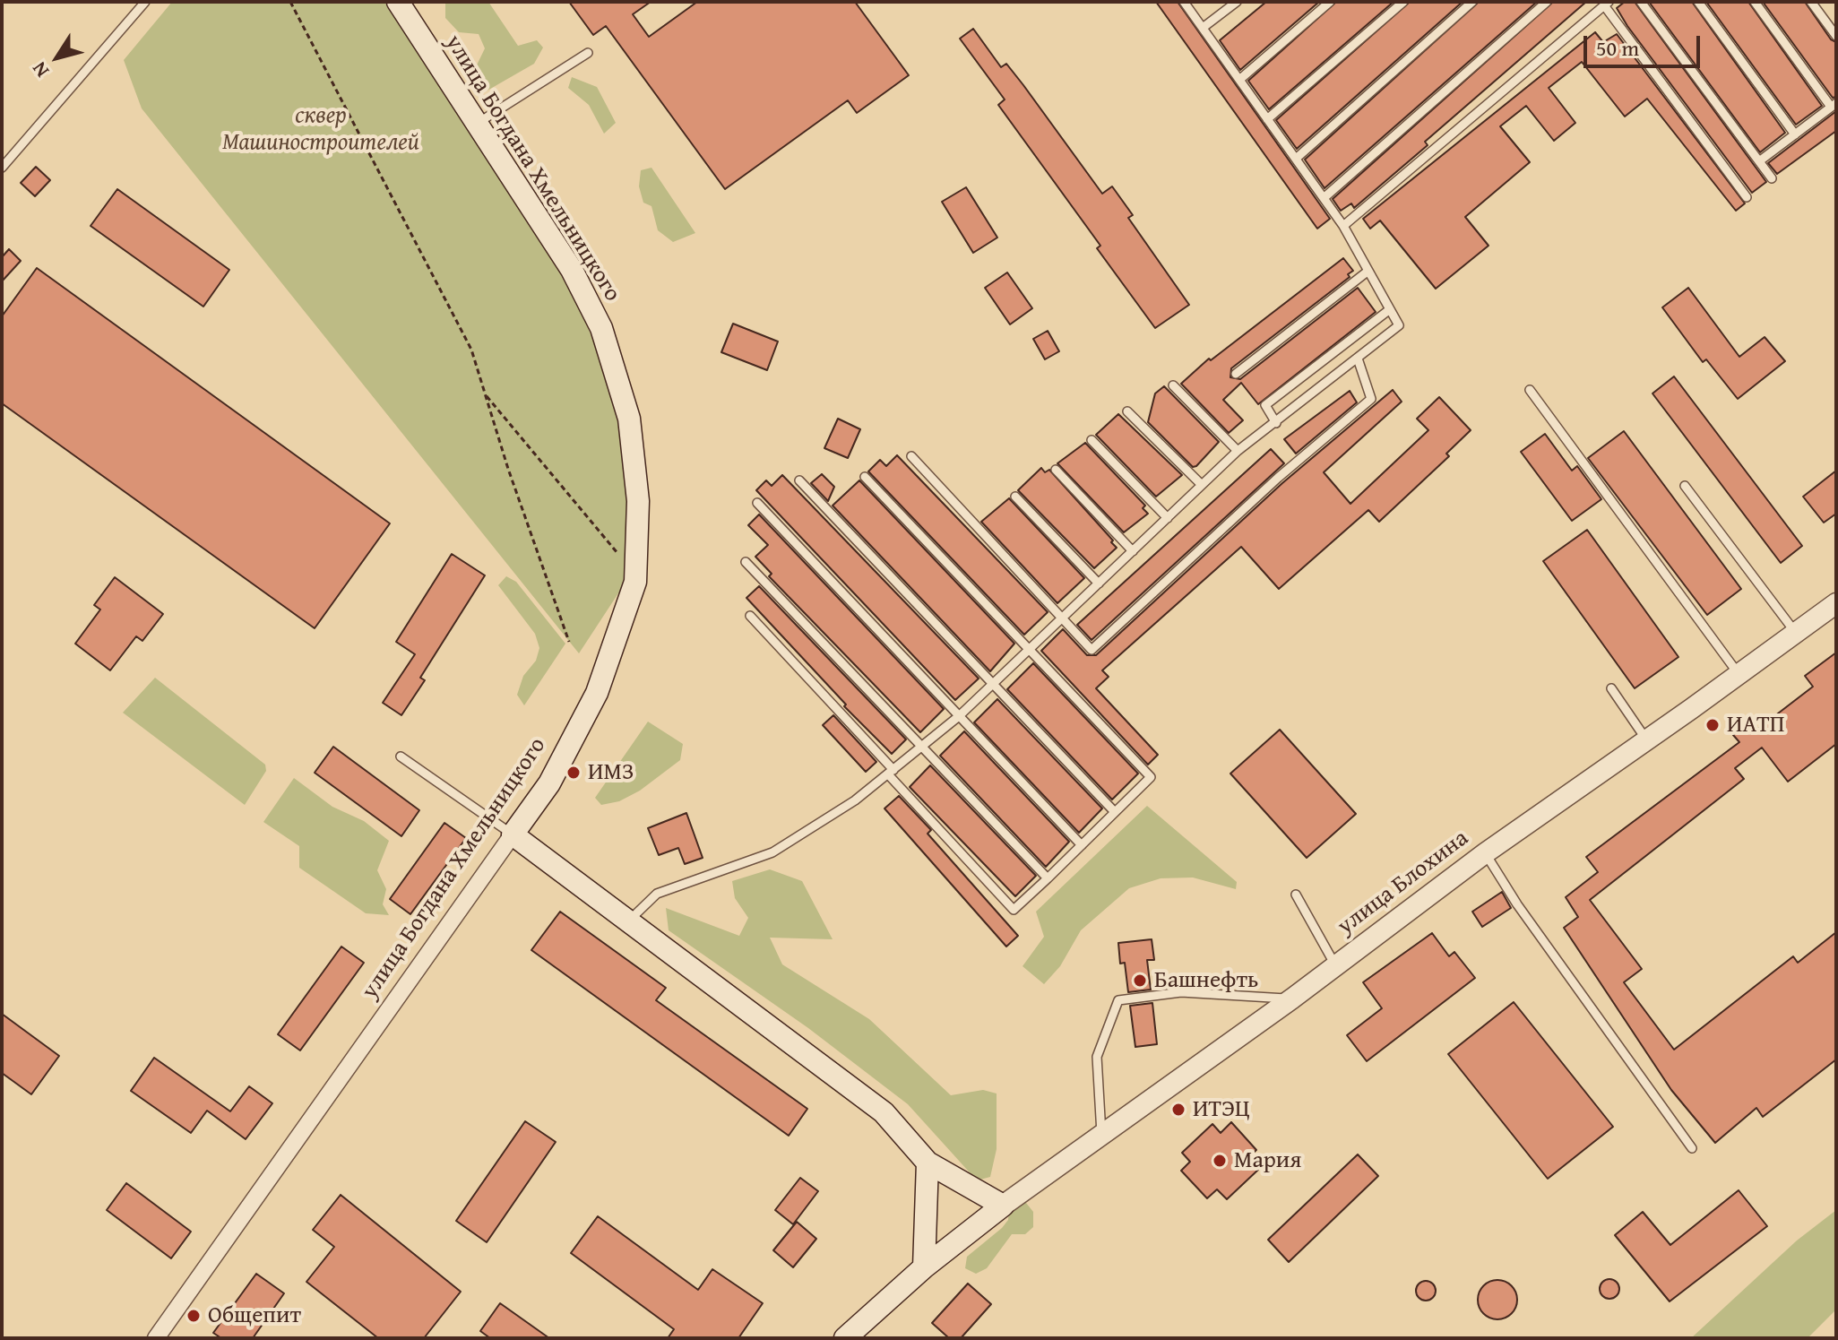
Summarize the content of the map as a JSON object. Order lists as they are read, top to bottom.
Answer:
{
  "streets": {
    "main road": ["улица Богдана Хмельницкого", "улица Блохина"]
  },
  "parks": ["сквер Машиностроителей"],
  "places": [
    "ИАТП",
    "ИМЗ",
    "Башнефть",
    "ИТЭЦ",
    "Мария",
    "Общепит"
  ],
  "scale_bar": "50 m",
  "north": "bottom left"
}
